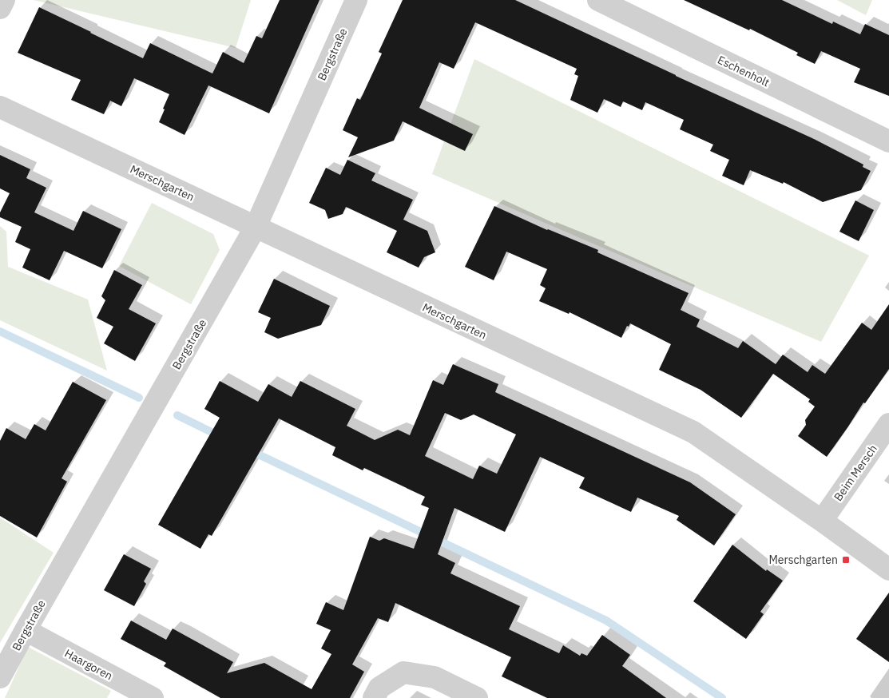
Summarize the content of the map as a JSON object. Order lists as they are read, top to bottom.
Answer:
{
  "streets": {
    "street": [
      "Bergstraße",
      "Eschenholt",
      "Merschgarten",
      "Beim Mersch",
      "Haargoren"
    ]
  },
  "crossings": [
    ["Bergstraße", "Merschgarten"],
    ["Bergstraße", "Haargoren"],
    ["Merschgarten", "Beim Mersch"]
  ],
  "places": {
    "transit": ["Merschgarten"]
  }
}
